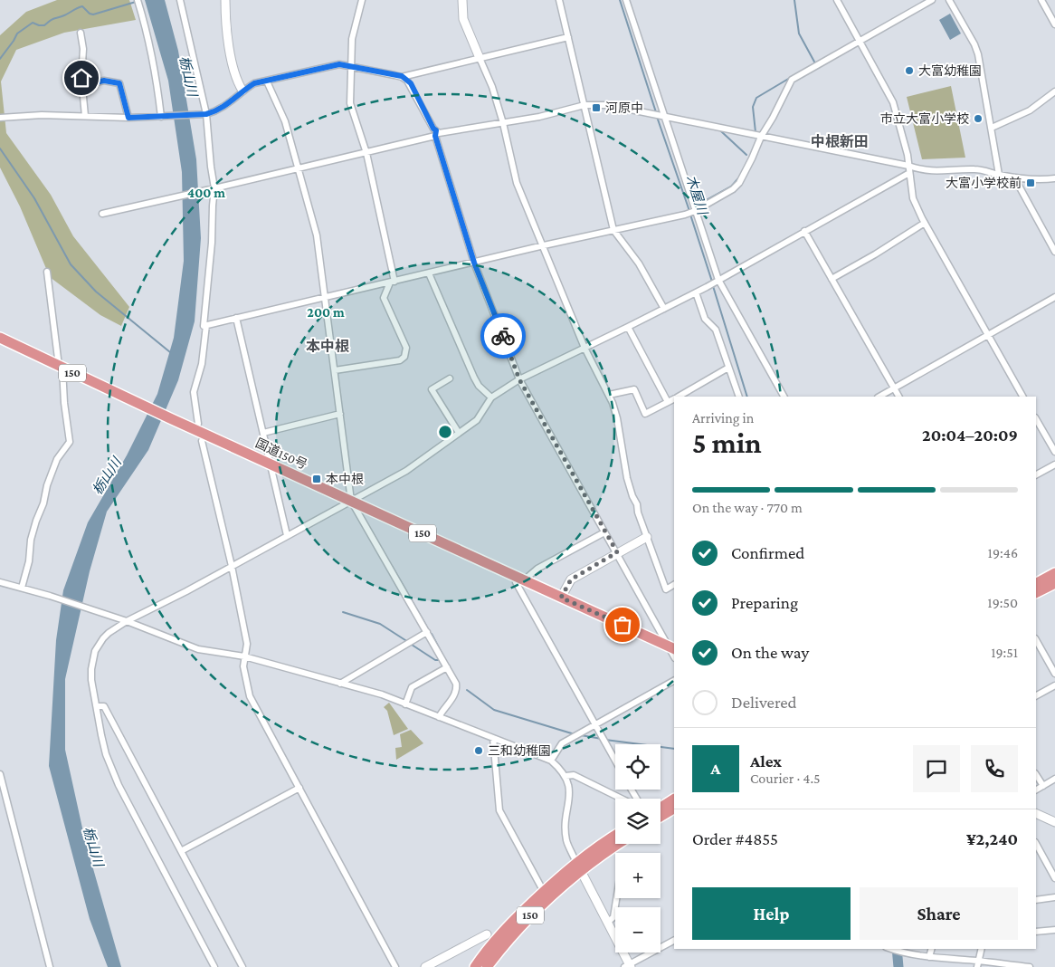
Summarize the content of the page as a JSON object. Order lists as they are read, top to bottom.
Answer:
{
  "streets": {
    "highway": ["150", "国道150号"]
  },
  "districts": ["中根新田", "本中根"],
  "water": ["栃山川", "木屋川"],
  "places": {
    "other": ["大富幼稚園", "市立大富小学校", "三和幼稚園"],
    "transit": ["河原中", "大富小学校前", "本中根"]
  },
  "page": {
    "heading": ["5 min", "Arriving in", "20:04–20:09"],
    "panel": [
      "Alex",
      "Courier · 4.5",
      "Order #4855",
      "¥2,240"
    ],
    "bar": "On the way · 770 m",
    "list": [
      ["Confirmed", "19:46"],
      ["Preparing", "19:50"],
      ["On the way", "19:51"],
      "Delivered"
    ],
    "map_buttons": ["+", "−"],
    "round": "A",
    "buttons": ["Help", "Share"]
  },
  "rings": ["400 m", "200 m"]
}
